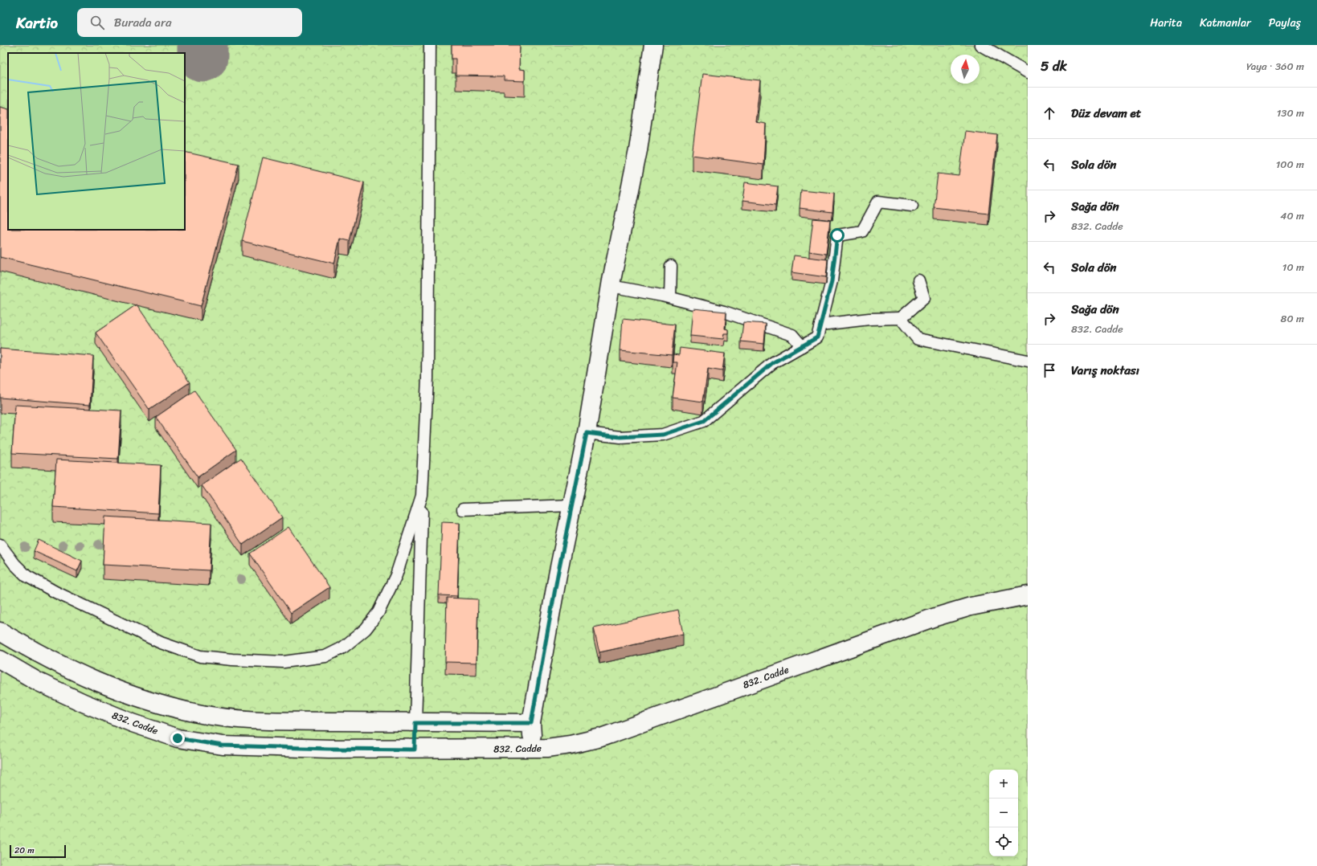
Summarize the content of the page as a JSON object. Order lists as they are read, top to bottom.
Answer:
{
  "streets": {
    "street": ["832. Cadde"]
  },
  "scale_bar": "20 m",
  "north": "top",
  "page": {
    "header": "Kartio",
    "search": "Burada ara",
    "nav": ["Harita", "Katmanlar", "Paylaş"],
    "heading": ["5 dk", "Yaya · 360 m"],
    "list": [
      ["Düz devam et", "130 m"],
      ["Sola dön", "100 m"],
      ["Sağa dön", "832. Cadde", "40 m"],
      ["Sola dön", "10 m"],
      ["Sağa dön", "832. Cadde", "80 m"],
      "Varış noktası"
    ],
    "map_buttons": ["+", "−"],
    "scale": "20 m"
  }
}
